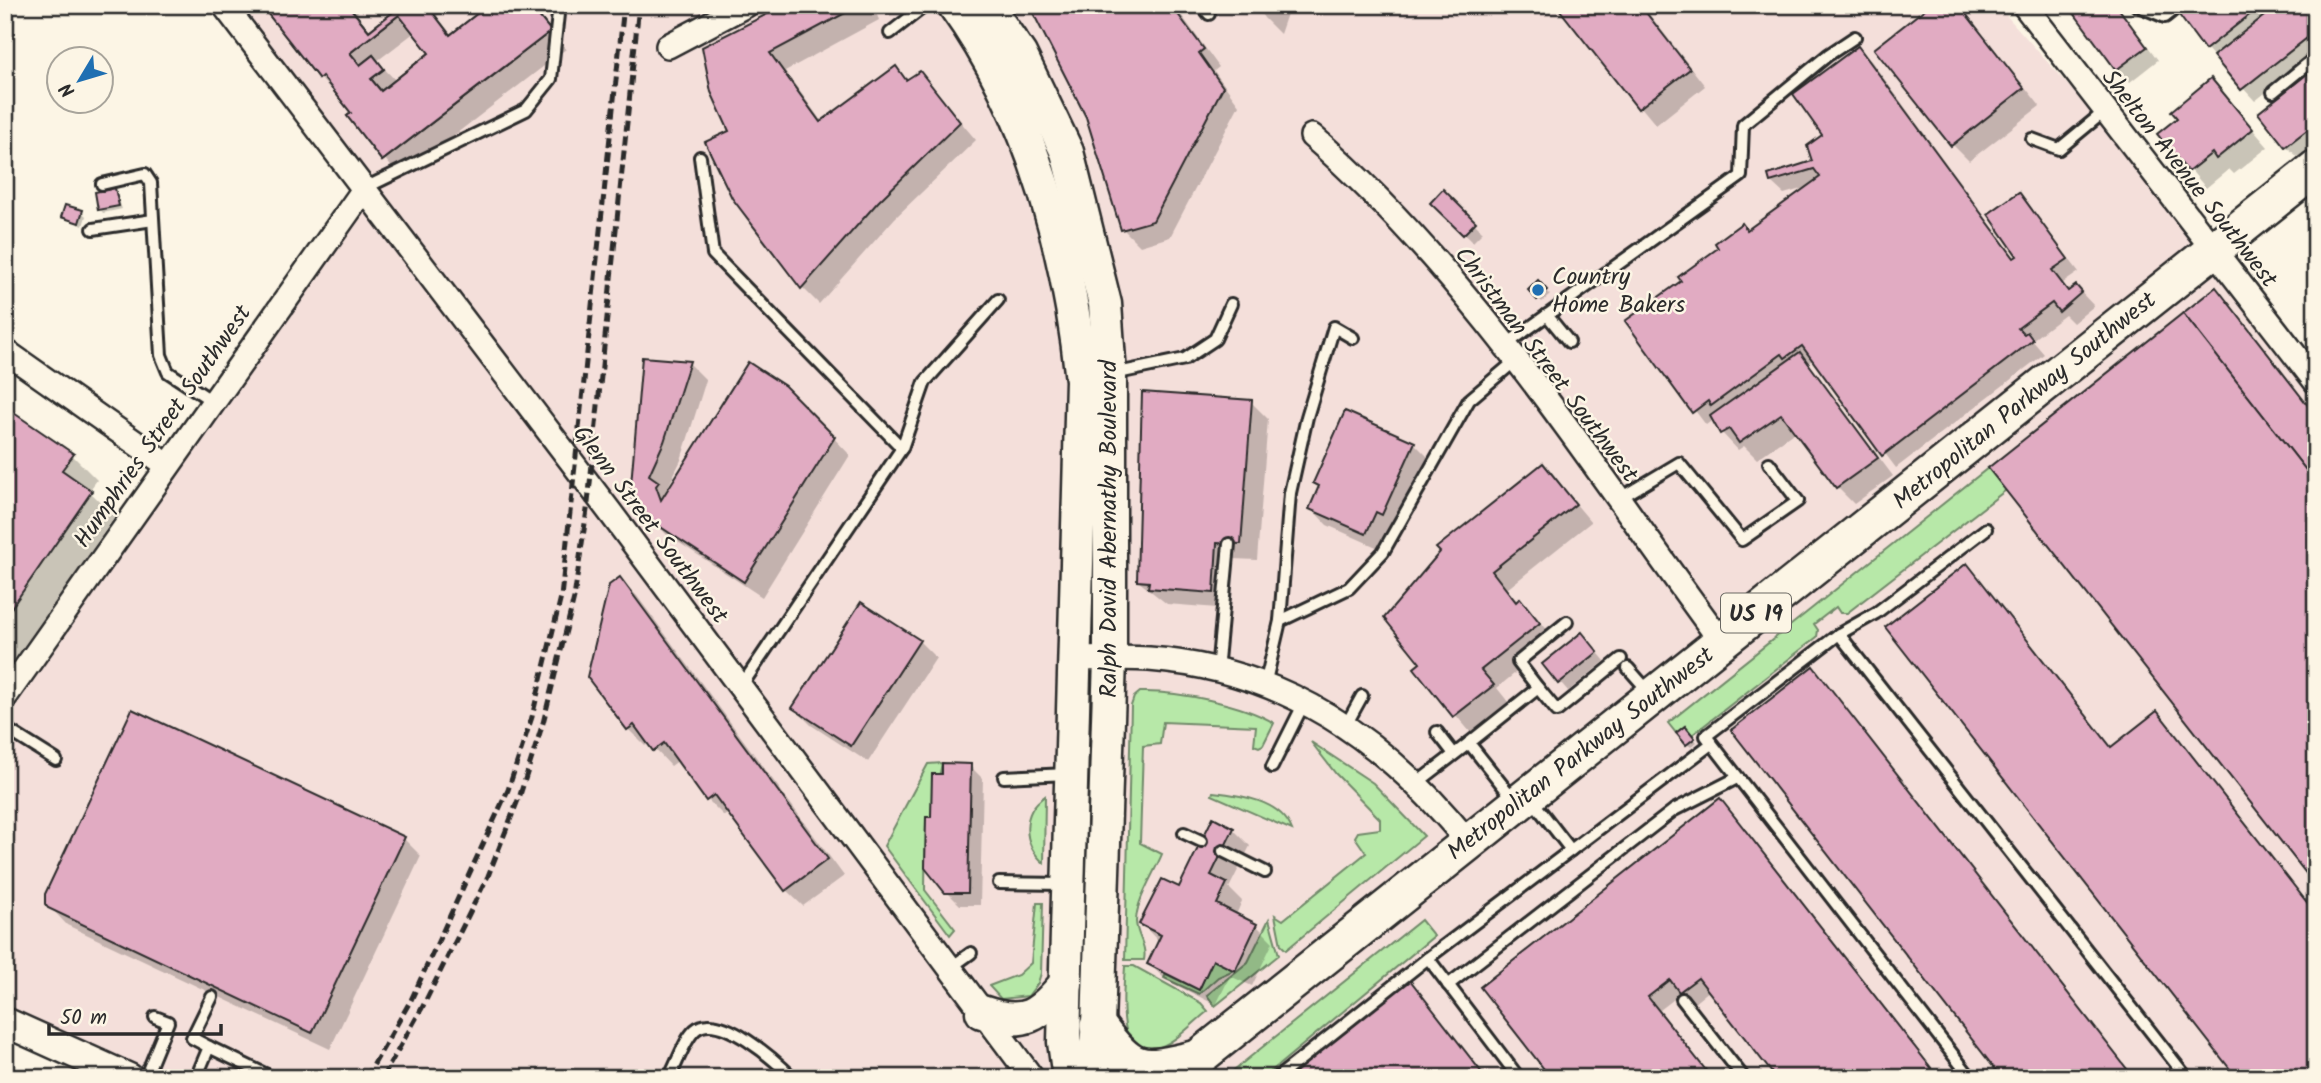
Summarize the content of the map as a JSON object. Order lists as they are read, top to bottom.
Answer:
{
  "streets": {
    "main road": ["Metropolitan Parkway Southwest", "Ralph David Abernathy Boulevard", "US 19"],
    "street": [
      "Shelton Avenue Southwest",
      "Christman Street Southwest",
      "Humphries Street Southwest",
      "Glenn Street Southwest"
    ]
  },
  "crossings": [
    ["Shelton Avenue Southwest", "Metropolitan Parkway Southwest"],
    ["Christman Street Southwest", "Metropolitan Parkway Southwest"],
    ["Humphries Street Southwest", "Glenn Street Southwest"]
  ],
  "places": ["Country Home Bakers"],
  "scale_bar": "50 m",
  "north": "bottom left"
}
